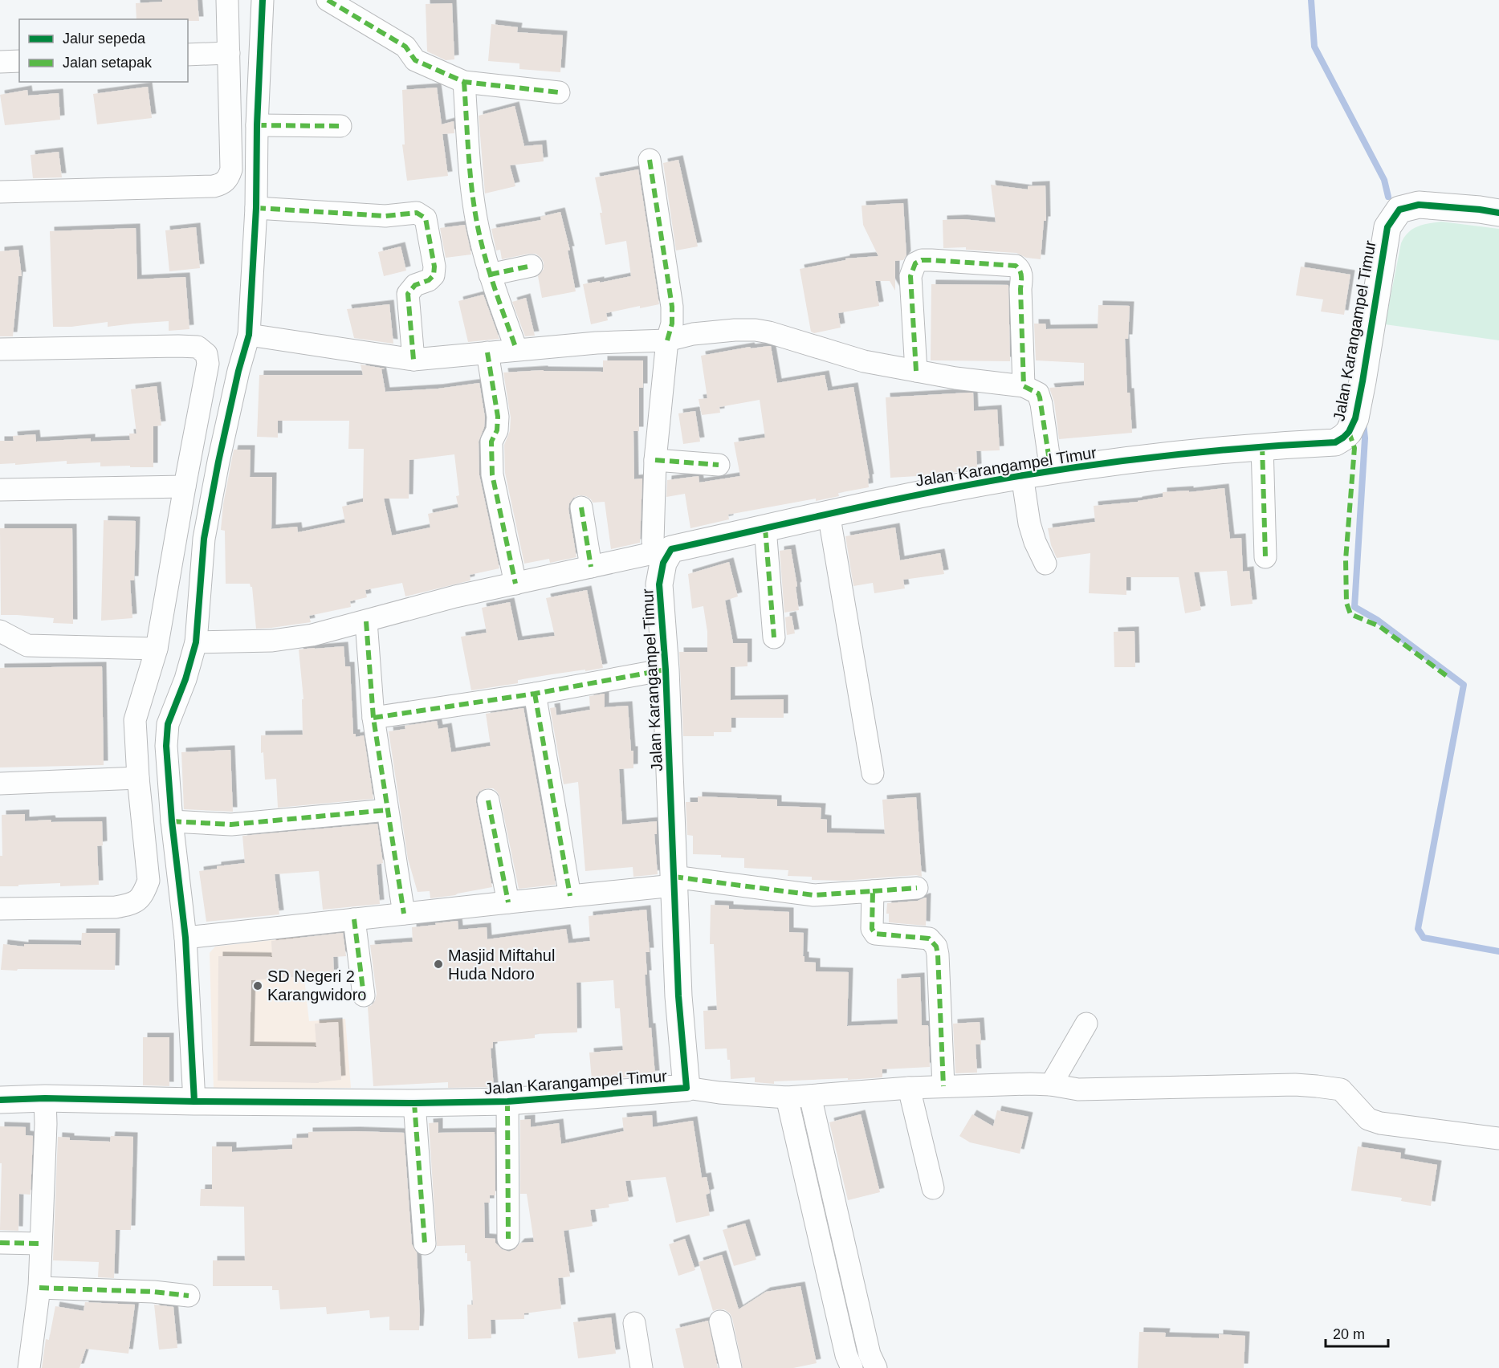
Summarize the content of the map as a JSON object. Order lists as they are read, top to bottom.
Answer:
{
  "streets": {
    "street": ["Jalan Karangampel Timur"]
  },
  "places": ["Masjid Miftahul Huda Ndoro", "SD Negeri 2 Karangwidoro"],
  "legend": ["Jalur sepeda", "Jalan setapak"],
  "scale_bar": "20 m"
}
